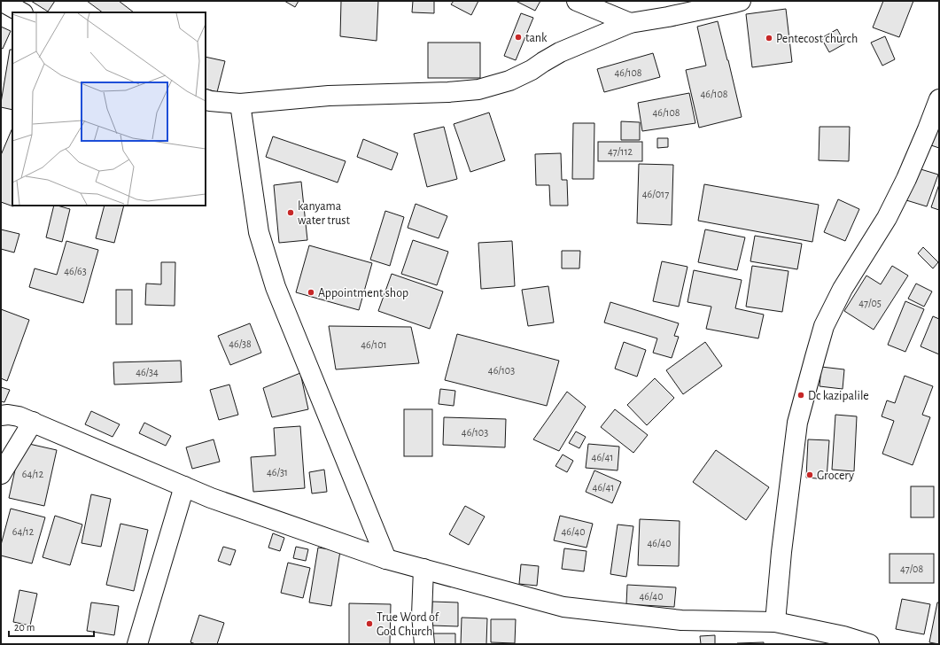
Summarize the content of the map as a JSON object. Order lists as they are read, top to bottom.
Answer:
{
  "places": [
    "tank",
    "Pentecost church",
    "kanyama water trust",
    "Appointment shop",
    "Dc kazipalile",
    "Grocery",
    "True Word of God Church"
  ],
  "house_numbers": [
    "46/108",
    "46/108",
    "46/108",
    "47/112",
    "46/017",
    "46/63",
    "47/05",
    "46/38",
    "46/101",
    "46/103",
    "46/34",
    "46/103",
    "46/41",
    "46/31",
    "64/12",
    "46/41",
    "64/12",
    "46/40",
    "46/40",
    "47/08",
    "46/40"
  ],
  "scale_bar": "20 m"
}
